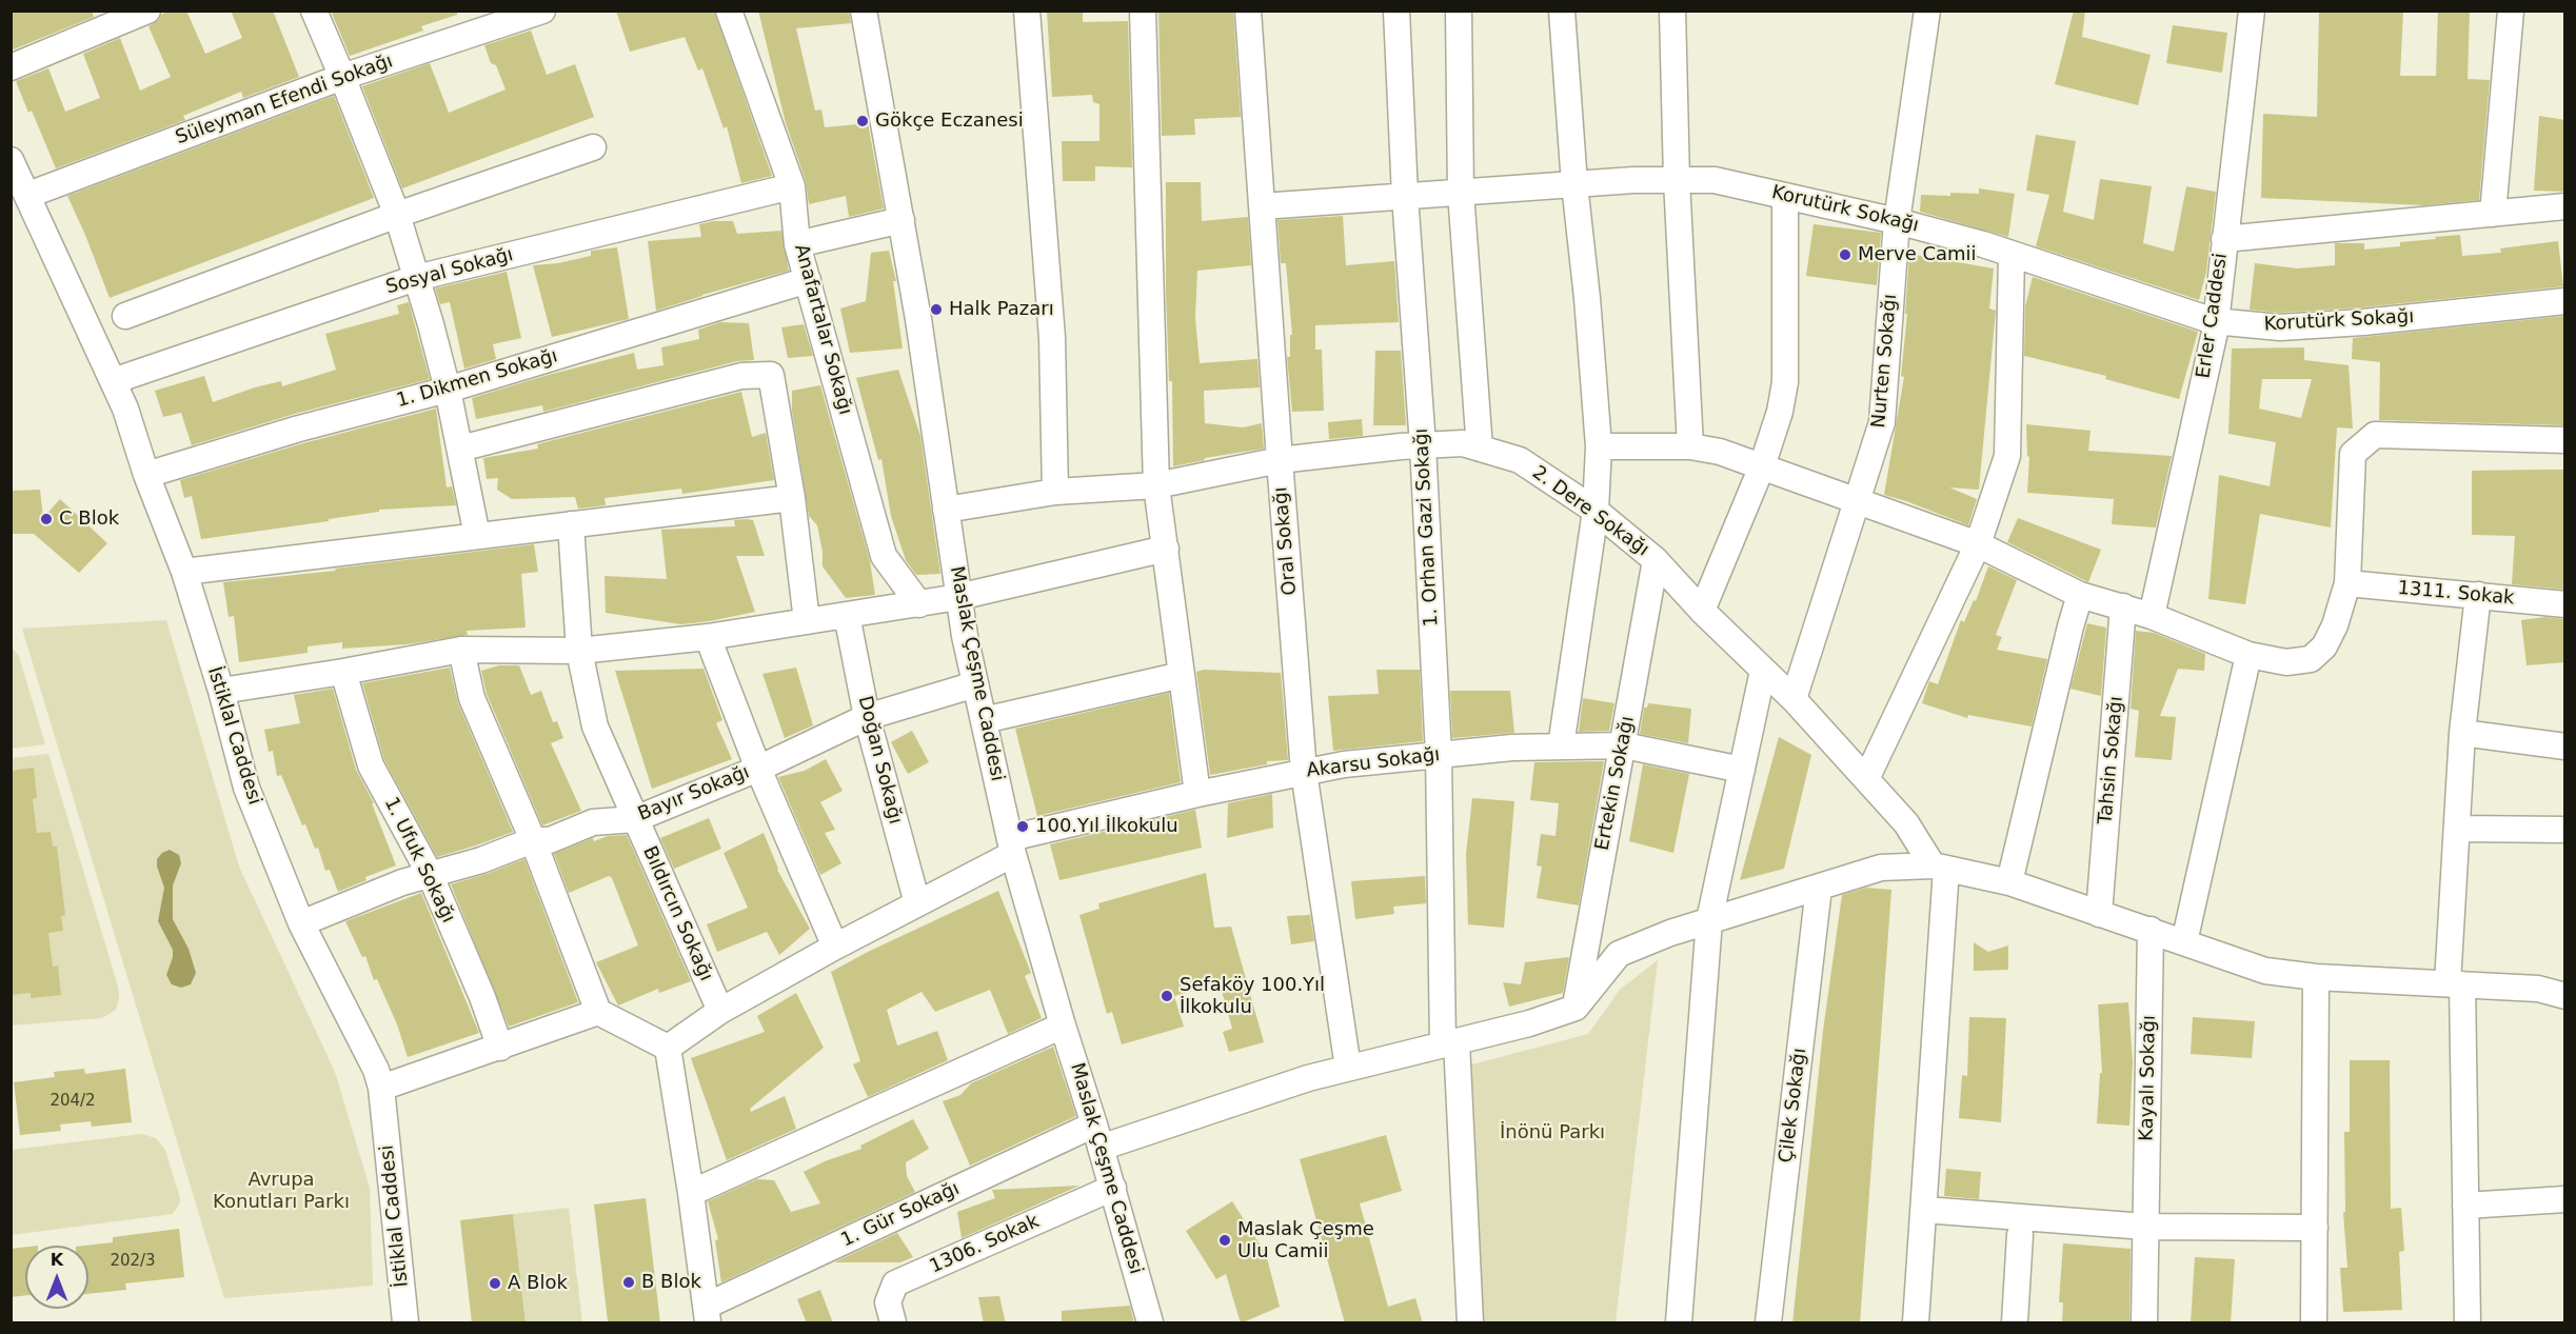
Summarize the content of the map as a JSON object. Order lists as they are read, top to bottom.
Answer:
{
  "streets": {
    "street": [
      "Süleyman Efendi Sokağı",
      "Korutürk Sokağı",
      "Sosyal Sokağı",
      "Erler Caddesi",
      "Anafartalar Sokağı",
      "Nurten Sokağı",
      "1. Dikmen Sokağı",
      "2. Dere Sokağı",
      "1. Orhan Gazi Sokağı",
      "Oral Sokağı",
      "1311. Sokak",
      "Maslak Çeşme Caddesi",
      "İstiklal Caddesi",
      "Doğan Sokağı",
      "Tahsin Sokağı",
      "Akarsu Sokağı",
      "Ertekin Sokağı",
      "Bayır Sokağı",
      "1. Ufuk Sokağı",
      "Bıldırcın Sokağı",
      "Kayalı Sokağı",
      "Çilek Sokağı",
      "1. Gür Sokağı",
      "1306. Sokak"
    ]
  },
  "crossings": [
    ["Süleyman Efendi Sokağı", "İstiklal Caddesi"],
    ["Korutürk Sokağı", "Erler Caddesi"],
    ["Korutürk Sokağı", "Nurten Sokağı"],
    ["Korutürk Sokağı", "1. Orhan Gazi Sokağı"],
    ["Korutürk Sokağı", "Oral Sokağı"],
    ["Sosyal Sokağı", "Anafartalar Sokağı"],
    ["Sosyal Sokağı", "İstiklal Caddesi"],
    ["Anafartalar Sokağı", "1. Dikmen Sokağı"],
    ["Nurten Sokağı", "2. Dere Sokağı"],
    ["1. Dikmen Sokağı", "İstiklal Caddesi"],
    ["2. Dere Sokağı", "1. Orhan Gazi Sokağı"],
    ["2. Dere Sokağı", "Oral Sokağı"],
    ["2. Dere Sokağı", "Maslak Çeşme Caddesi"],
    ["2. Dere Sokağı", "Ertekin Sokağı"],
    ["1. Orhan Gazi Sokağı", "Akarsu Sokağı"],
    ["1. Orhan Gazi Sokağı", "1. Gür Sokağı"],
    ["Oral Sokağı", "Akarsu Sokağı"],
    ["Oral Sokağı", "1. Gür Sokağı"],
    ["Maslak Çeşme Caddesi", "Akarsu Sokağı"],
    ["Maslak Çeşme Caddesi", "Bayır Sokağı"],
    ["Maslak Çeşme Caddesi", "1. Gür Sokağı"],
    ["Maslak Çeşme Caddesi", "1306. Sokak"],
    ["İstiklal Caddesi", "Bayır Sokağı"],
    ["Doğan Sokağı", "Akarsu Sokağı"],
    ["Doğan Sokağı", "Bayır Sokağı"],
    ["Akarsu Sokağı", "Ertekin Sokağı"],
    ["Akarsu Sokağı", "Bıldırcın Sokağı"],
    ["Ertekin Sokağı", "1. Gür Sokağı"],
    ["Bayır Sokağı", "1. Ufuk Sokağı"],
    ["Bayır Sokağı", "Bıldırcın Sokağı"]
  ],
  "parks": ["İnönü Parkı", "Avrupa Konutları Parkı"],
  "places": [
    "Gökçe Eczanesi",
    "Merve Camii",
    "Halk Pazarı",
    "C Blok",
    "100.Yıl İlkokulu",
    "Sefaköy 100.Yıl İlkokulu",
    "Maslak Çeşme Ulu Camii",
    "B Blok",
    "A Blok"
  ],
  "house_numbers": ["204/2", "202/3"],
  "north": "top"
}
